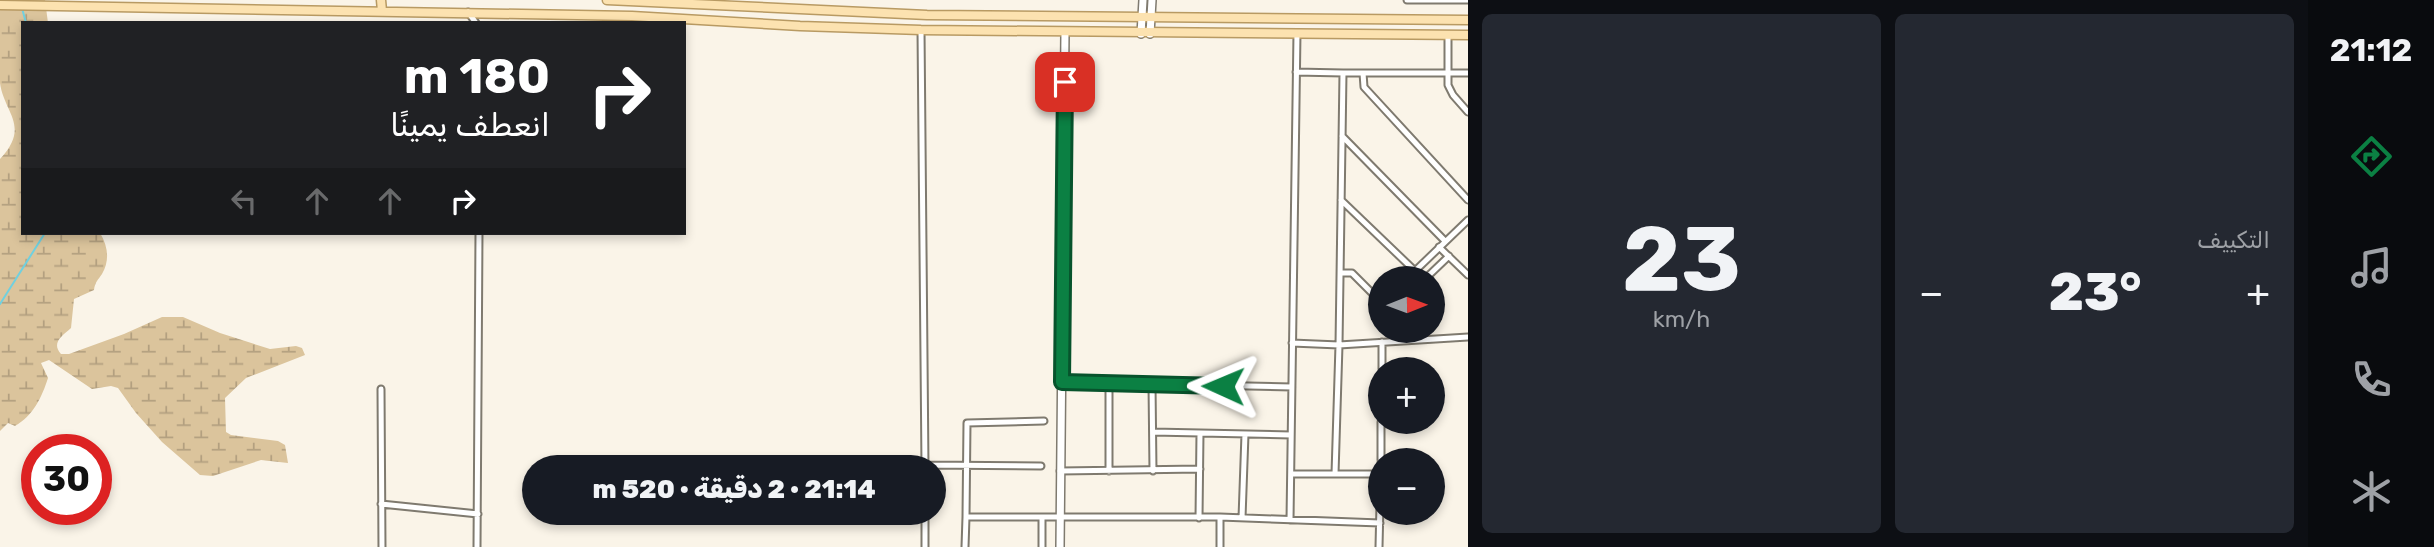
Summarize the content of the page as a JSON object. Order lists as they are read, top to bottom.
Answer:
{
  "north": "right",
  "page": {
    "tabs": "21:12",
    "tile": [
      "التكييف",
      ["23", "km/h"]
    ],
    "turn": ["180 m", "انعطف يمينًا"],
    "heat": ["−", "23°", "+"],
    "map_buttons": ["+", "−"],
    "limit": "30",
    "trip": "21:14 · 2 دقيقة · 520 m"
  }
}
